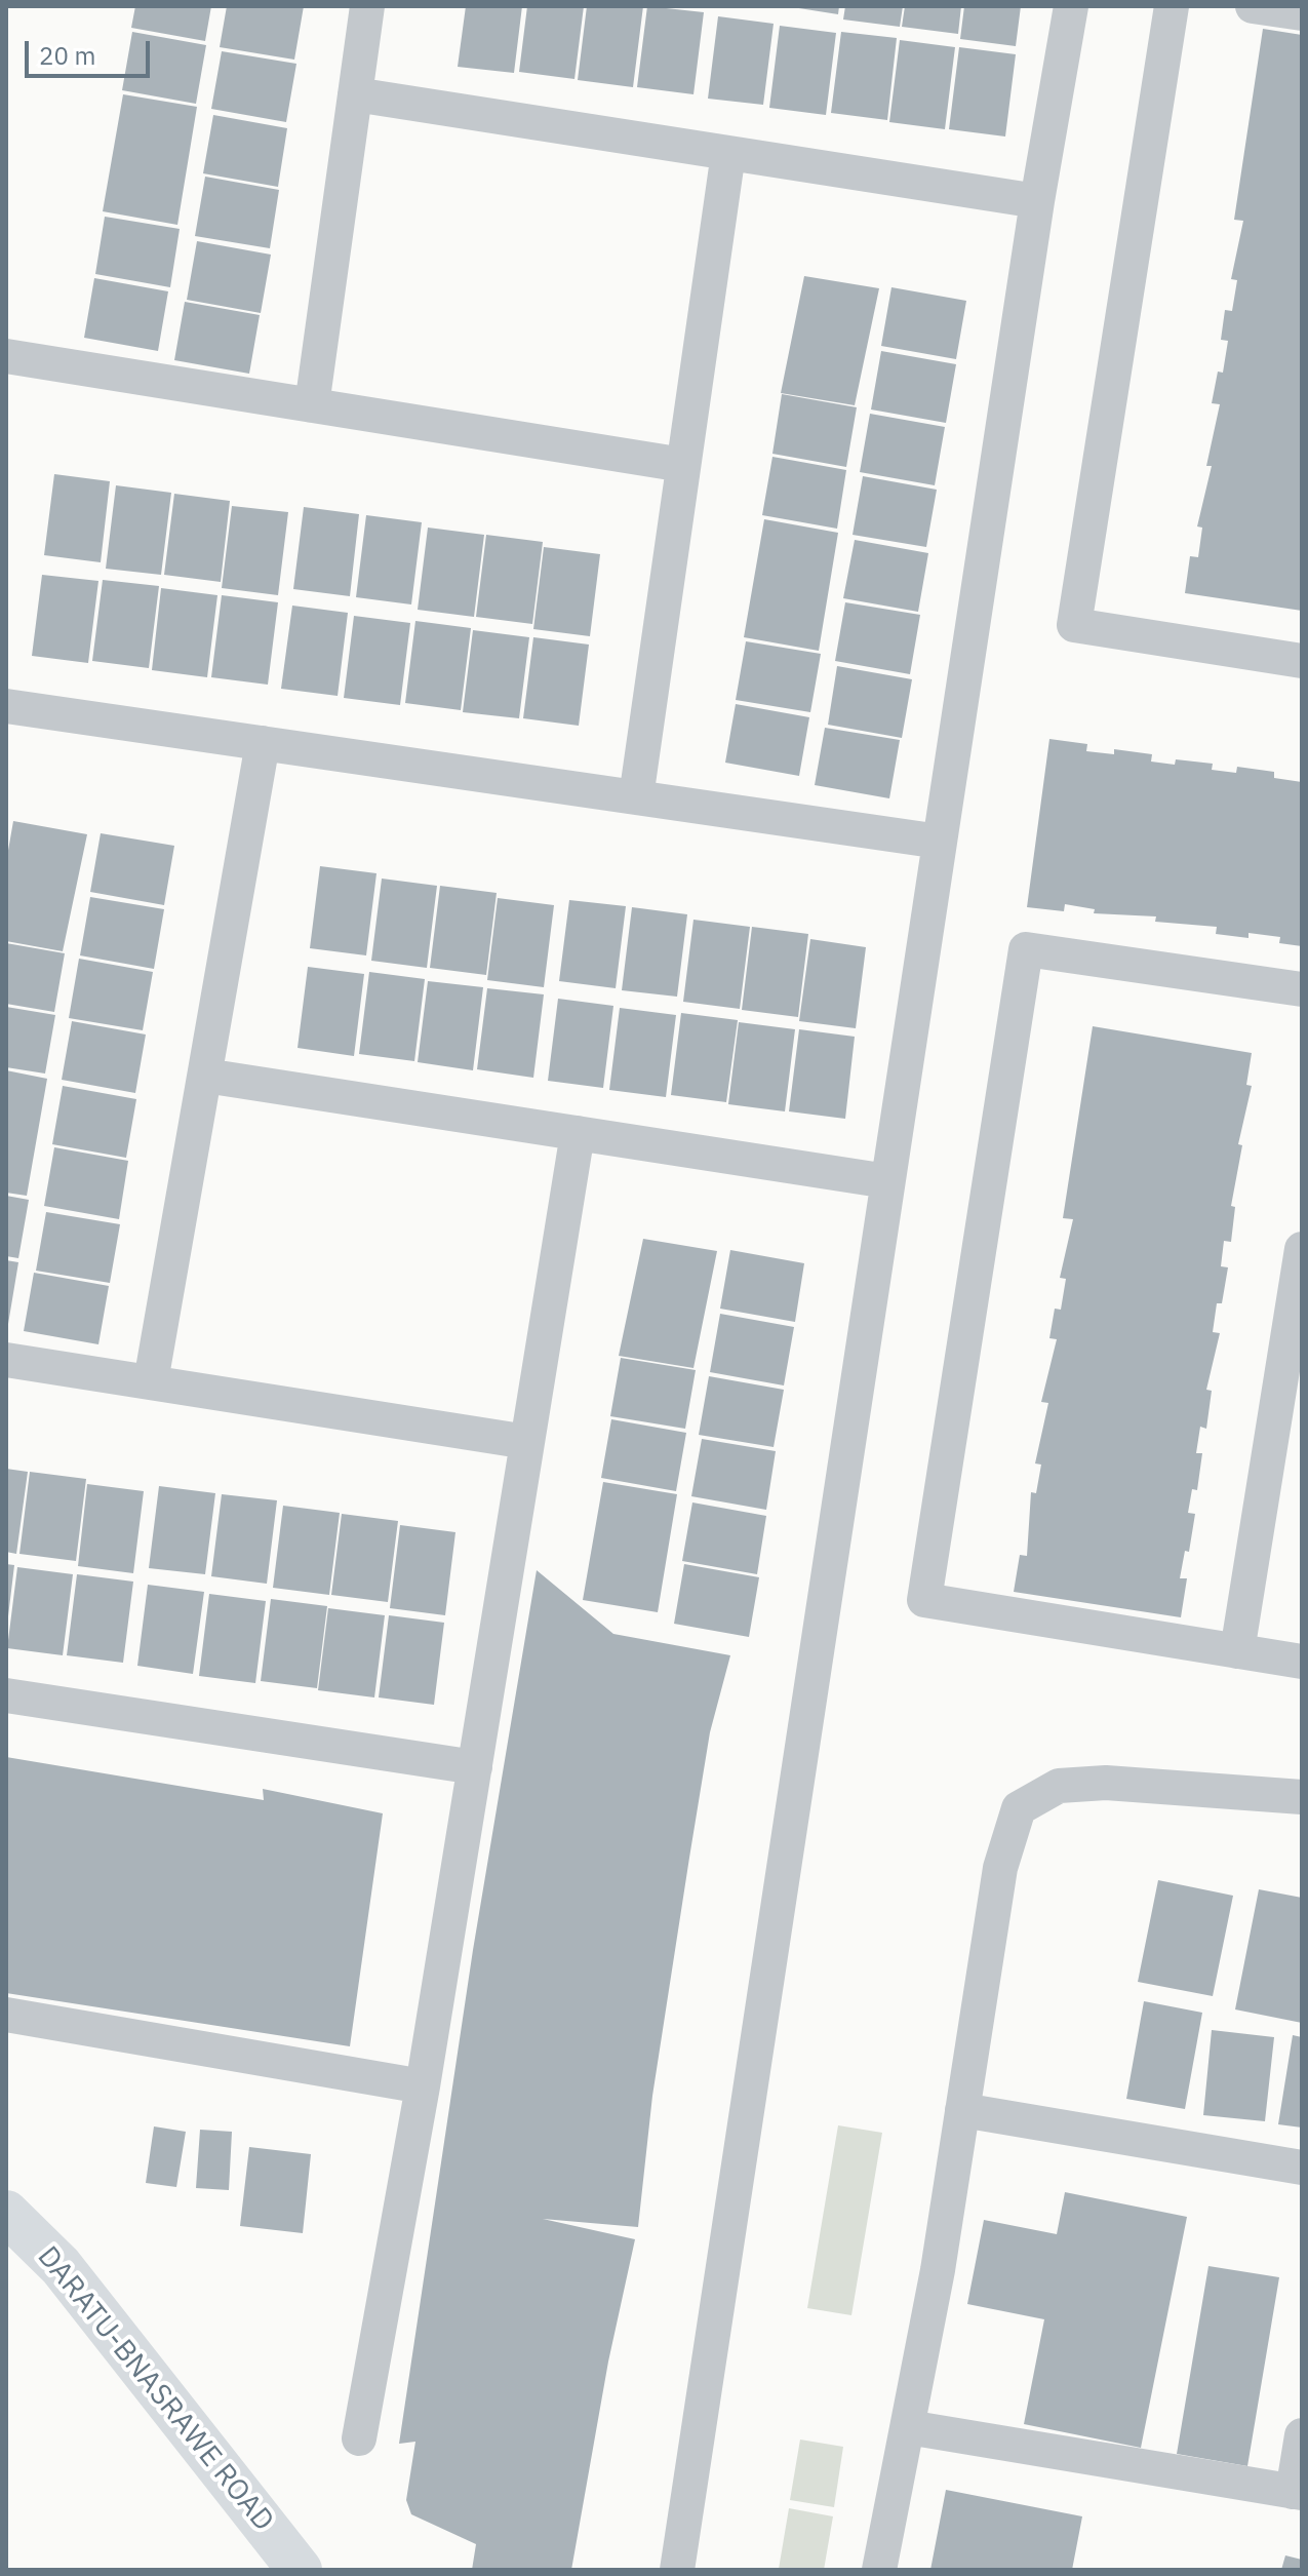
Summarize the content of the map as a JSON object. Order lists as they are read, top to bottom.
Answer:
{
  "streets": {
    "street": ["DARATU-BNASRAWE ROAD"]
  },
  "scale_bar": "20 m"
}
